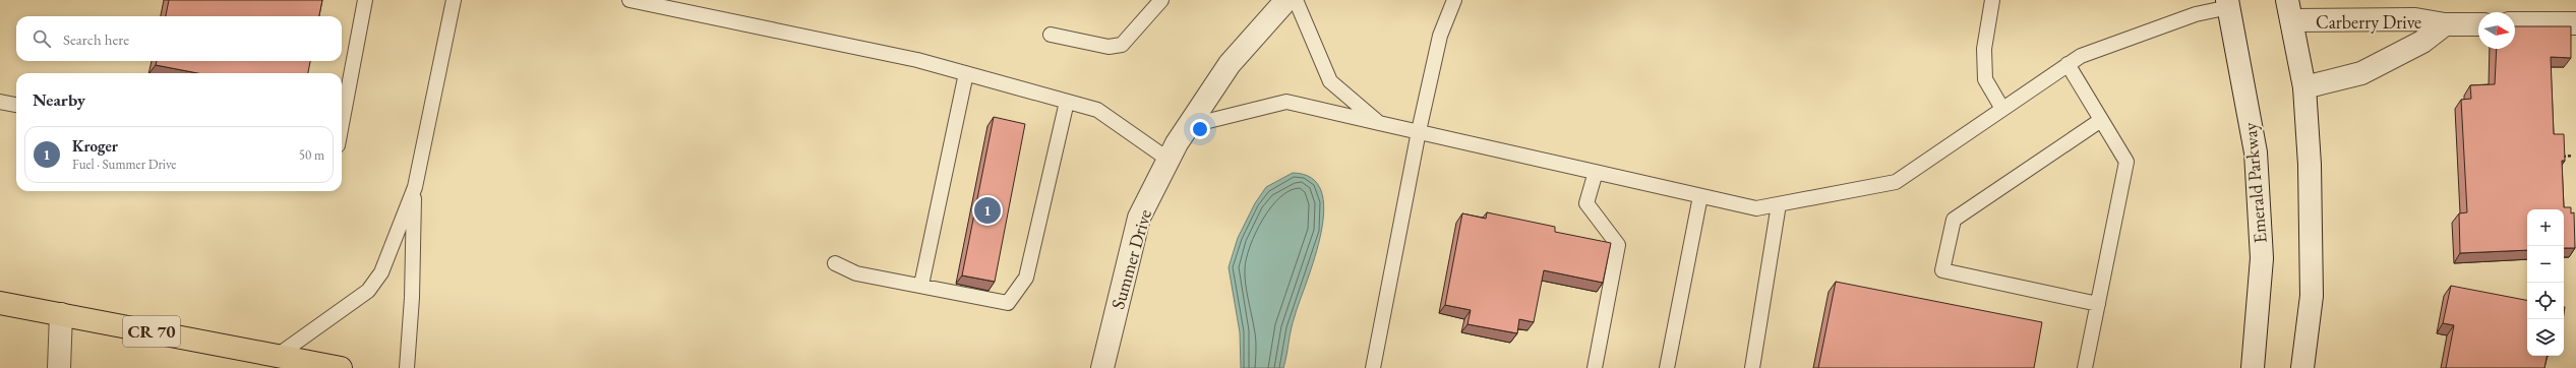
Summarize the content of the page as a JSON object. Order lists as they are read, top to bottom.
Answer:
{
  "streets": {
    "main road": ["CR 70"],
    "street": ["Carberry Drive", "Emerald Parkway", "Summer Drive"]
  },
  "north": "right",
  "page": {
    "search": "Search here",
    "heading": "Nearby",
    "list": [
      {
        "mark": "1",
        "name": "Kroger",
        "note": "Fuel · Summer Drive",
        "value": "50 m"
      }
    ],
    "pins": "1",
    "map_buttons": ["+", "−"]
  }
}
